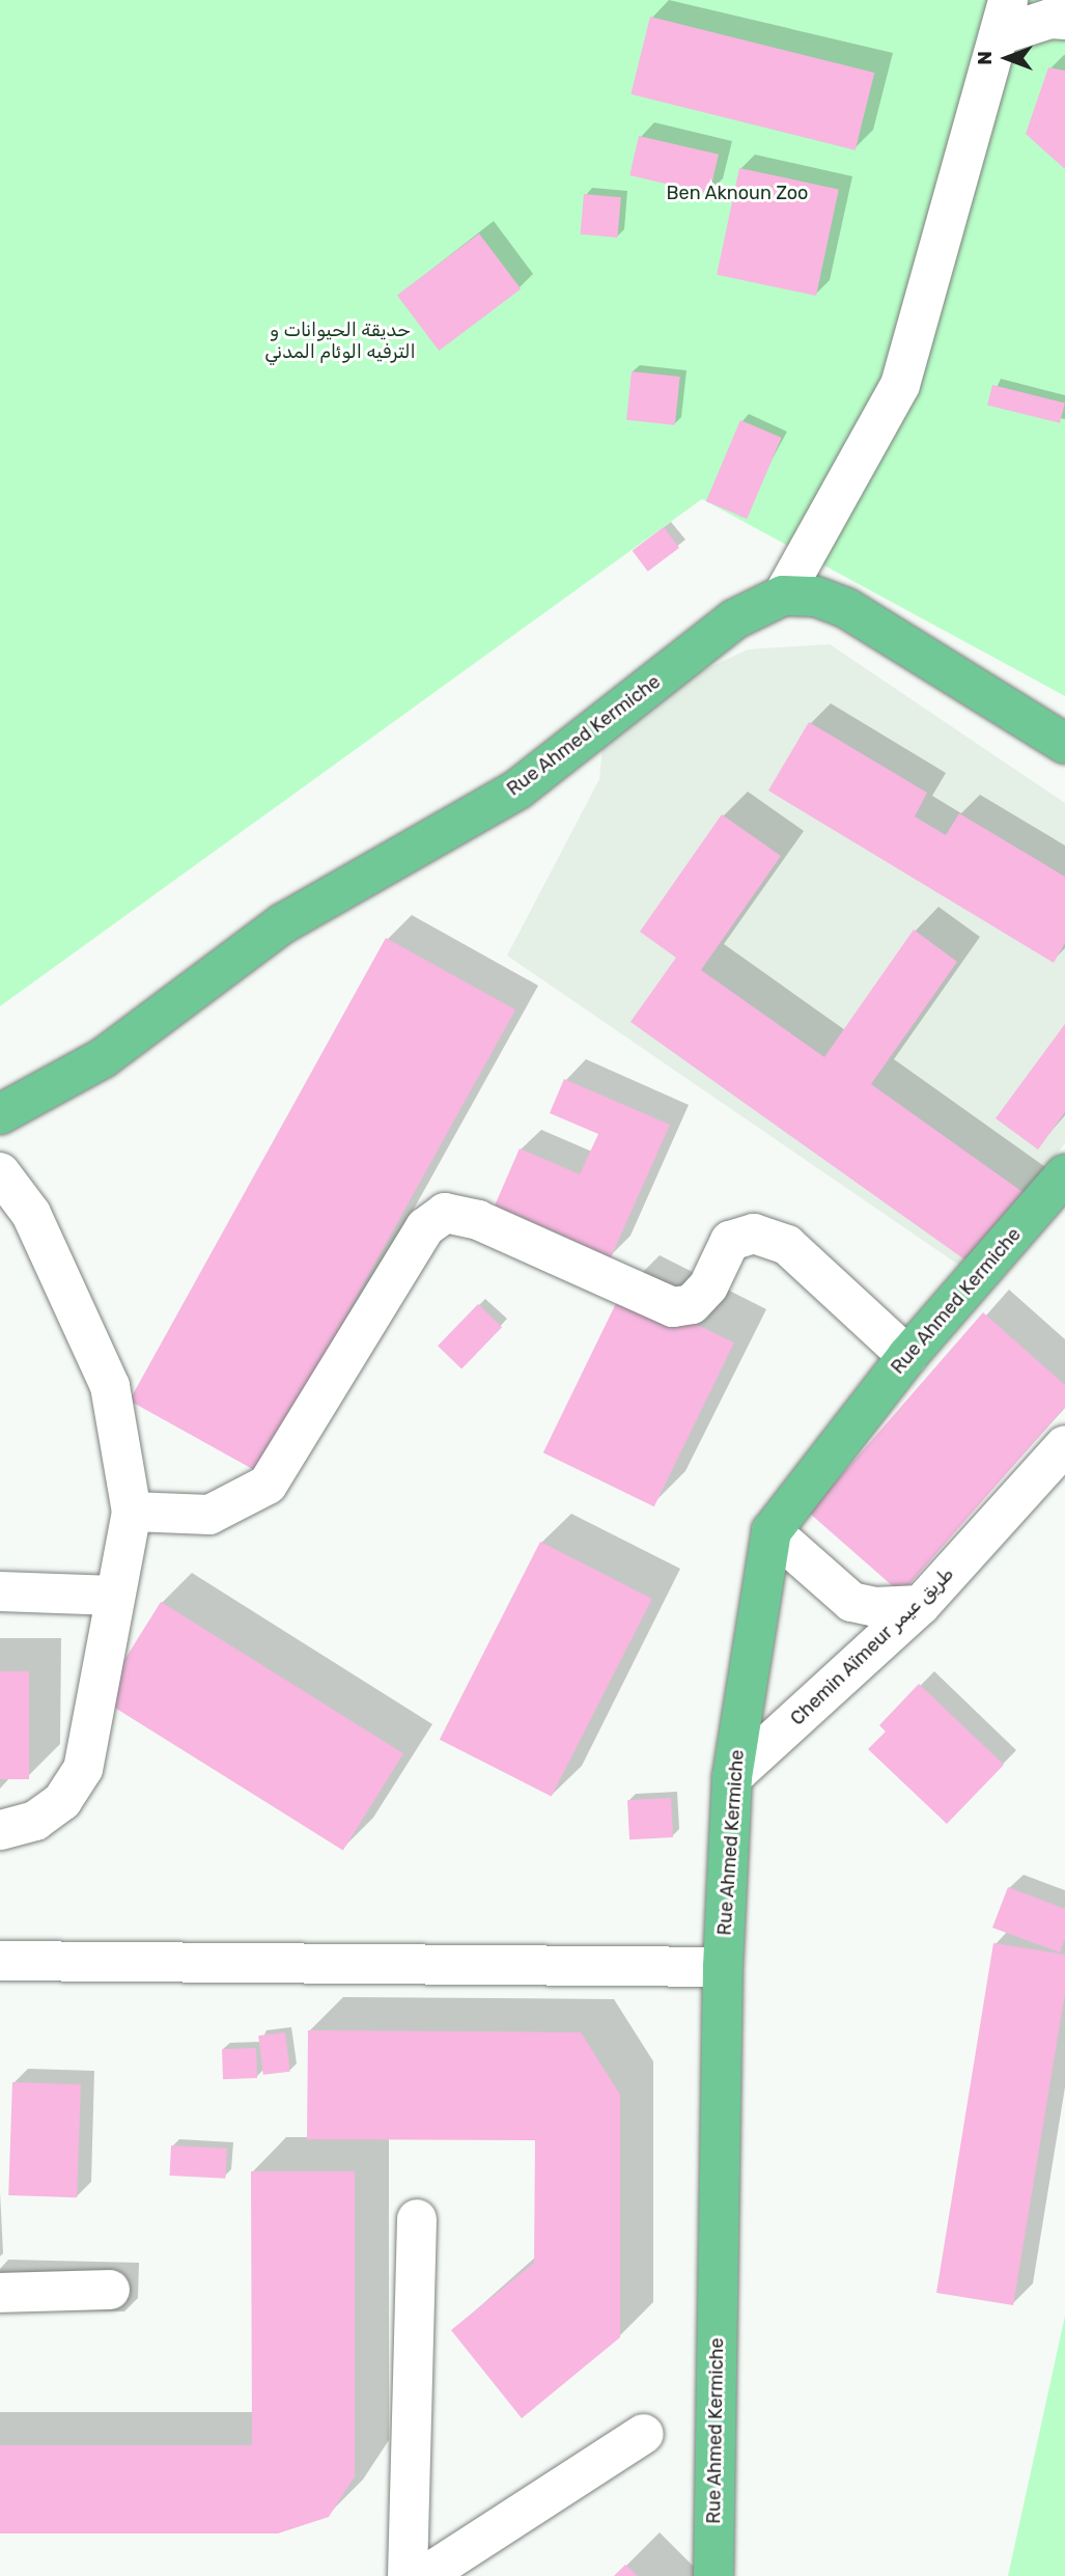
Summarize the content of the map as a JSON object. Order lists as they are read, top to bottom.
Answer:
{
  "streets": {
    "main road": ["Rue Ahmed Kermiche"],
    "street": ["Chemin Aïmeur طريق عيمر"]
  },
  "crossings": [
    ["Rue Ahmed Kermiche", "Chemin Aïmeur طريق عيمر"]
  ],
  "parks": ["Ben Aknoun Zoo", "حديقة الحيوانات و الترفيه الوئام المدني"],
  "north": "left"
}
